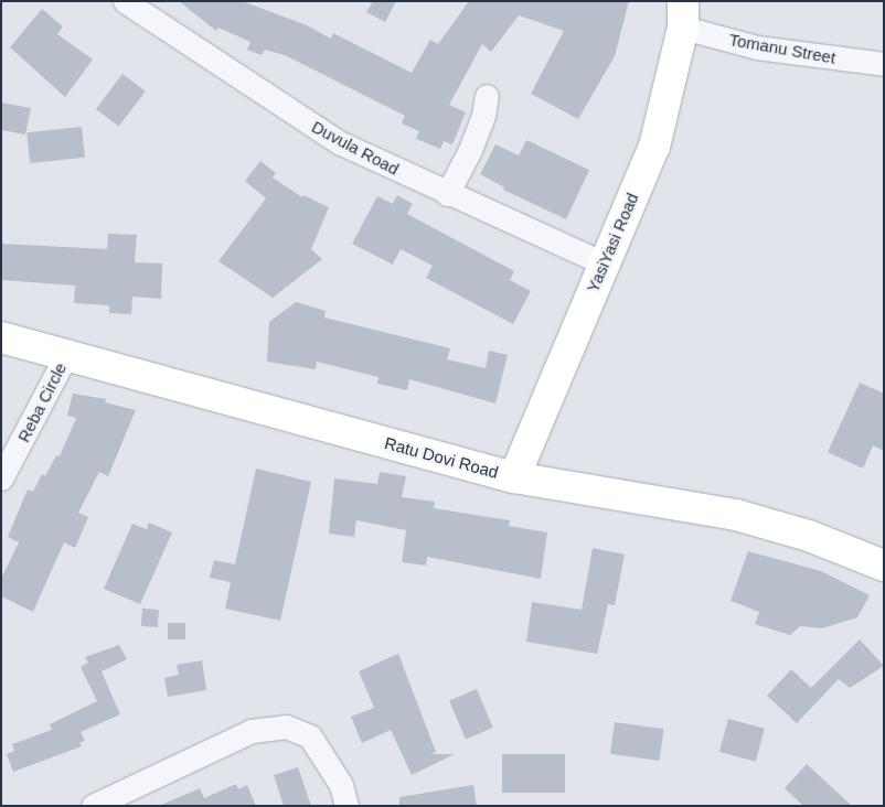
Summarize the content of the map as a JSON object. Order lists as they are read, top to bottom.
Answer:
{
  "streets": {
    "main road": ["YasiYasi Road", "Ratu Dovi Road"],
    "street": ["Tomanu Street", "Duvula Road", "Reba Circle"]
  },
  "crossings": [
    ["Tomanu Street", "YasiYasi Road"],
    ["Duvula Road", "YasiYasi Road"],
    ["YasiYasi Road", "Ratu Dovi Road"],
    ["Reba Circle", "Ratu Dovi Road"]
  ]
}
